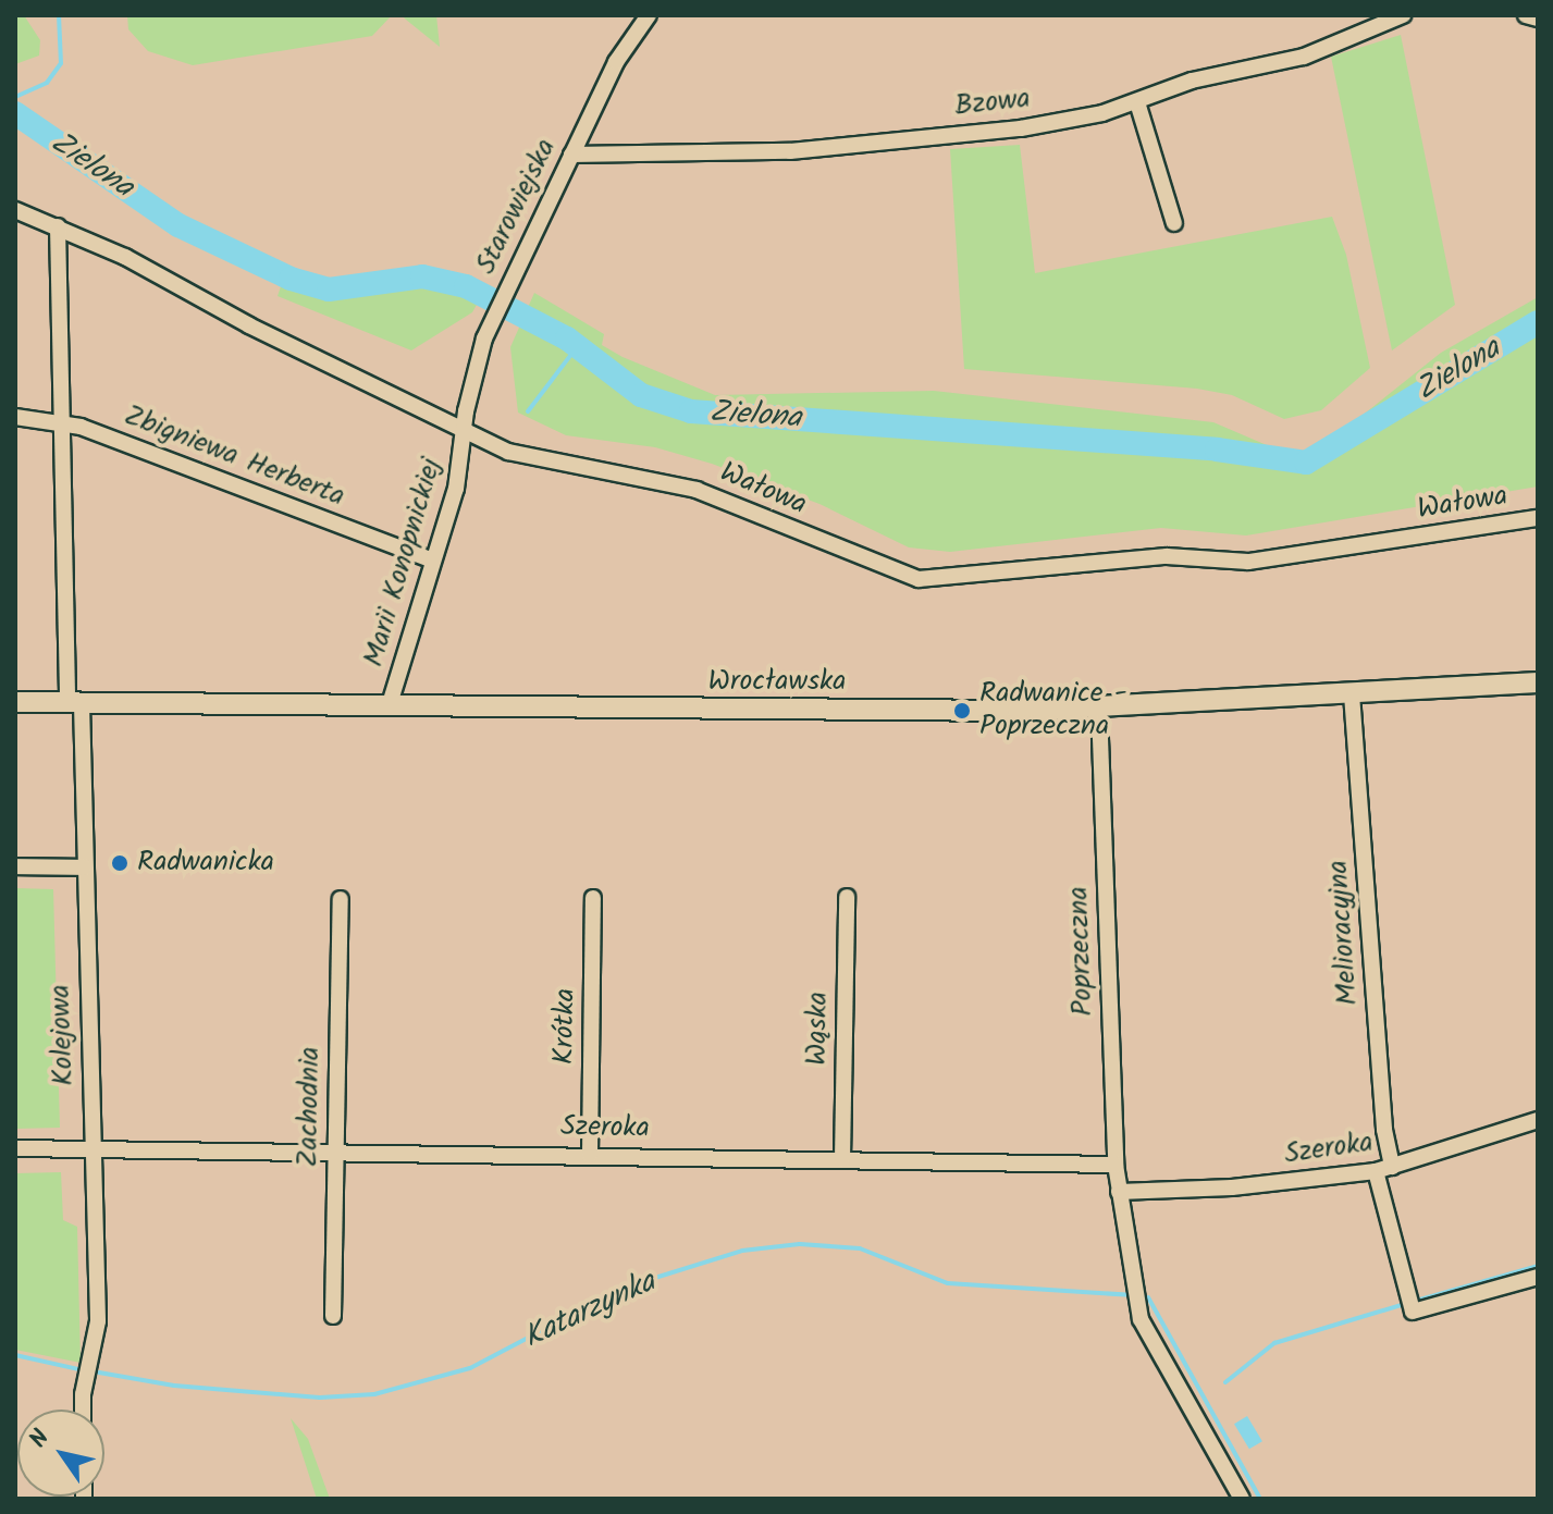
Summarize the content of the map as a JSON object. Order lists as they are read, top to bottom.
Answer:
{
  "streets": {
    "main road": ["Wrocławska"],
    "street": [
      "Bzowa",
      "Starowiejska",
      "Zbigniewa Herberta",
      "Wałowa",
      "Marii Konopnickiej",
      "Melioracyjna",
      "Poprzeczna",
      "Krótka",
      "Wąska",
      "Kolejowa",
      "Zachodnia",
      "Szeroka"
    ]
  },
  "crossings": [
    ["Bzowa", "Starowiejska"],
    ["Starowiejska", "Wałowa"],
    ["Starowiejska", "Marii Konopnickiej"],
    ["Zbigniewa Herberta", "Marii Konopnickiej"],
    ["Zbigniewa Herberta", "Kolejowa"],
    ["Wałowa", "Marii Konopnickiej"],
    ["Wałowa", "Kolejowa"],
    ["Marii Konopnickiej", "Wrocławska"],
    ["Wrocławska", "Melioracyjna"],
    ["Wrocławska", "Poprzeczna"],
    ["Wrocławska", "Kolejowa"],
    ["Melioracyjna", "Szeroka"],
    ["Poprzeczna", "Szeroka"],
    ["Krótka", "Szeroka"],
    ["Wąska", "Szeroka"],
    ["Kolejowa", "Szeroka"],
    ["Zachodnia", "Szeroka"]
  ],
  "water": ["Zielona", "Katarzynka"],
  "places": ["Radwanice - Poprzeczna", "Radwanicka"],
  "north": "top left"
}
